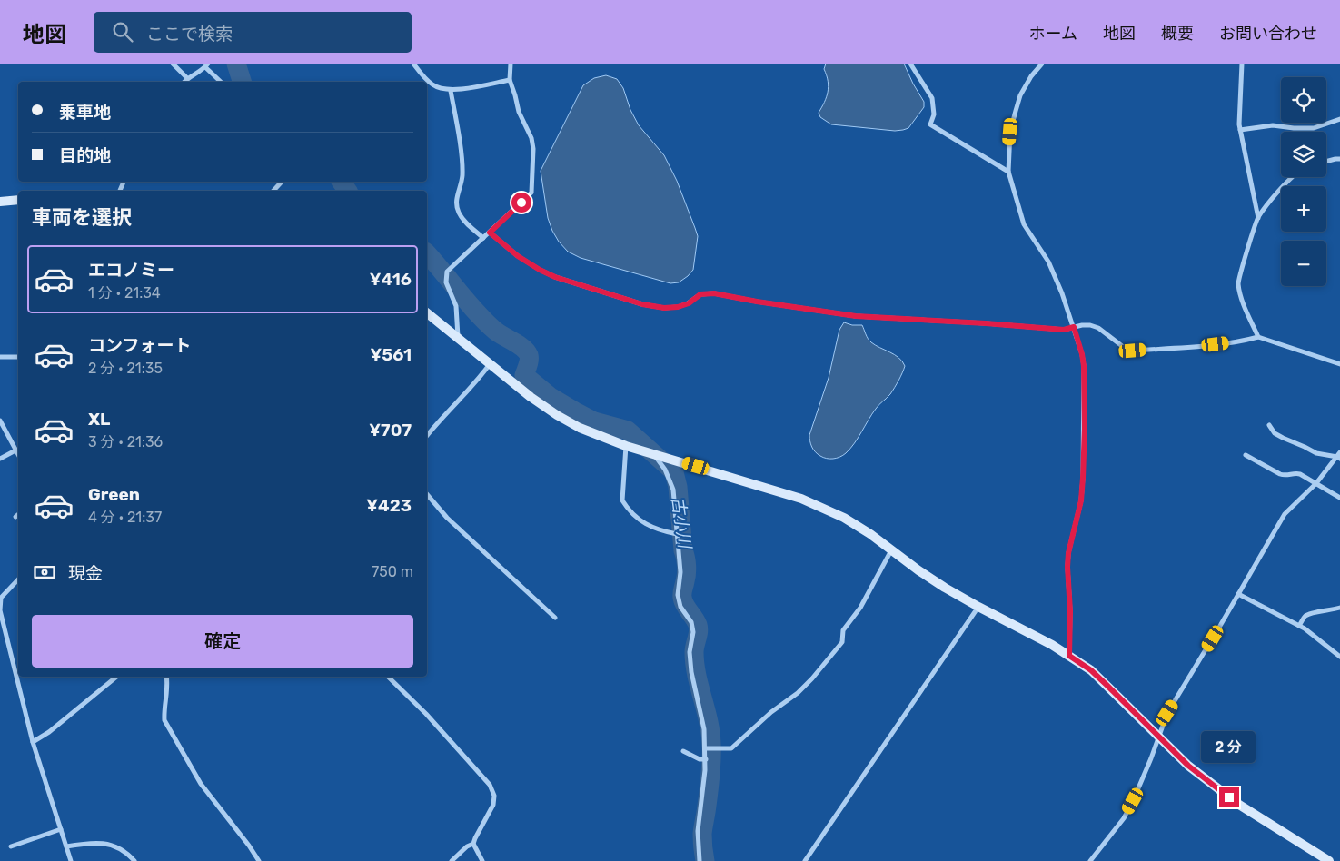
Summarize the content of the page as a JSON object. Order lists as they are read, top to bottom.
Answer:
{
  "water": ["古小川"],
  "page": {
    "header": "地図",
    "search": "ここで検索",
    "nav": [
      "ホーム",
      "地図",
      "概要",
      "お問い合わせ"
    ],
    "map_buttons": ["+", "−"],
    "banner": ["乗車地", "目的地"],
    "heading": "車両を選択",
    "list": [
      {
        "name": "エコノミー",
        "note": "1 分 · 21:34",
        "value": "¥416"
      },
      {
        "name": "コンフォート",
        "note": "2 分 · 21:35",
        "value": "¥561"
      },
      {
        "name": "XL",
        "note": "3 分 · 21:36",
        "value": "¥707"
      },
      {
        "name": "Green",
        "note": "4 分 · 21:37",
        "value": "¥423"
      }
    ],
    "pay": ["現金", "750 m"],
    "buttons": "確定",
    "bubble": "2 分"
  }
}
